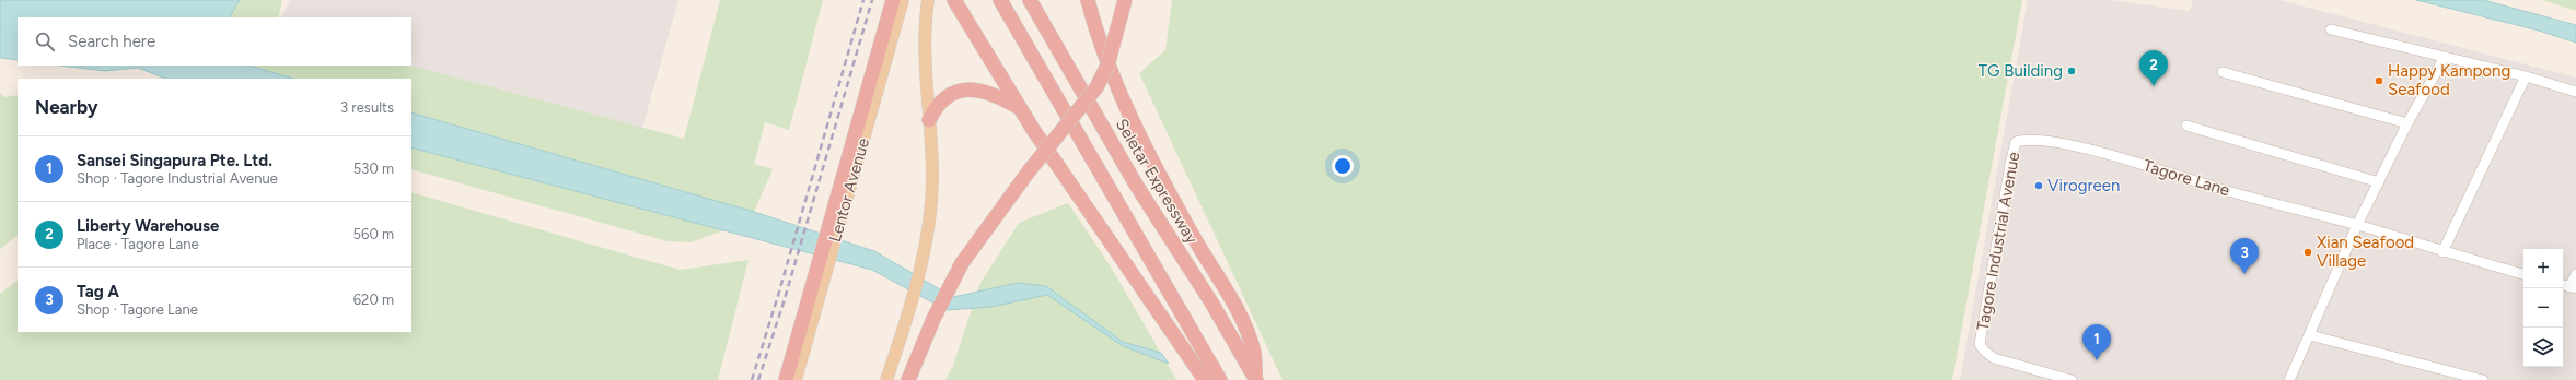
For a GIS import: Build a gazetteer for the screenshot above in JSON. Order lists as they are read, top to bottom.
{
  "streets": {
    "highway": ["Seletar Expressway"],
    "main road": ["Lentor Avenue"],
    "street": ["Tagore Lane", "Tagore Industrial Avenue"]
  },
  "crossings": [
    ["Tagore Lane", "Tagore Industrial Avenue"]
  ],
  "places": [
    "TG Building",
    "Happy Kampong Seafood",
    "Virogreen",
    "Xian Seafood Village"
  ],
  "page": {
    "search": "Search here",
    "pins": ["2", "3", "1"],
    "heading": ["Nearby", "3 results"],
    "list": [
      {
        "mark": "1",
        "name": "Sansei Singapura Pte. Ltd.",
        "note": "Shop · Tagore Industrial Avenue",
        "value": "530 m"
      },
      {
        "mark": "2",
        "name": "Liberty Warehouse",
        "note": "Place · Tagore Lane",
        "value": "560 m"
      },
      {
        "mark": "3",
        "name": "Tag A",
        "note": "Shop · Tagore Lane",
        "value": "620 m"
      }
    ],
    "map_buttons": ["+", "−"]
  }
}
